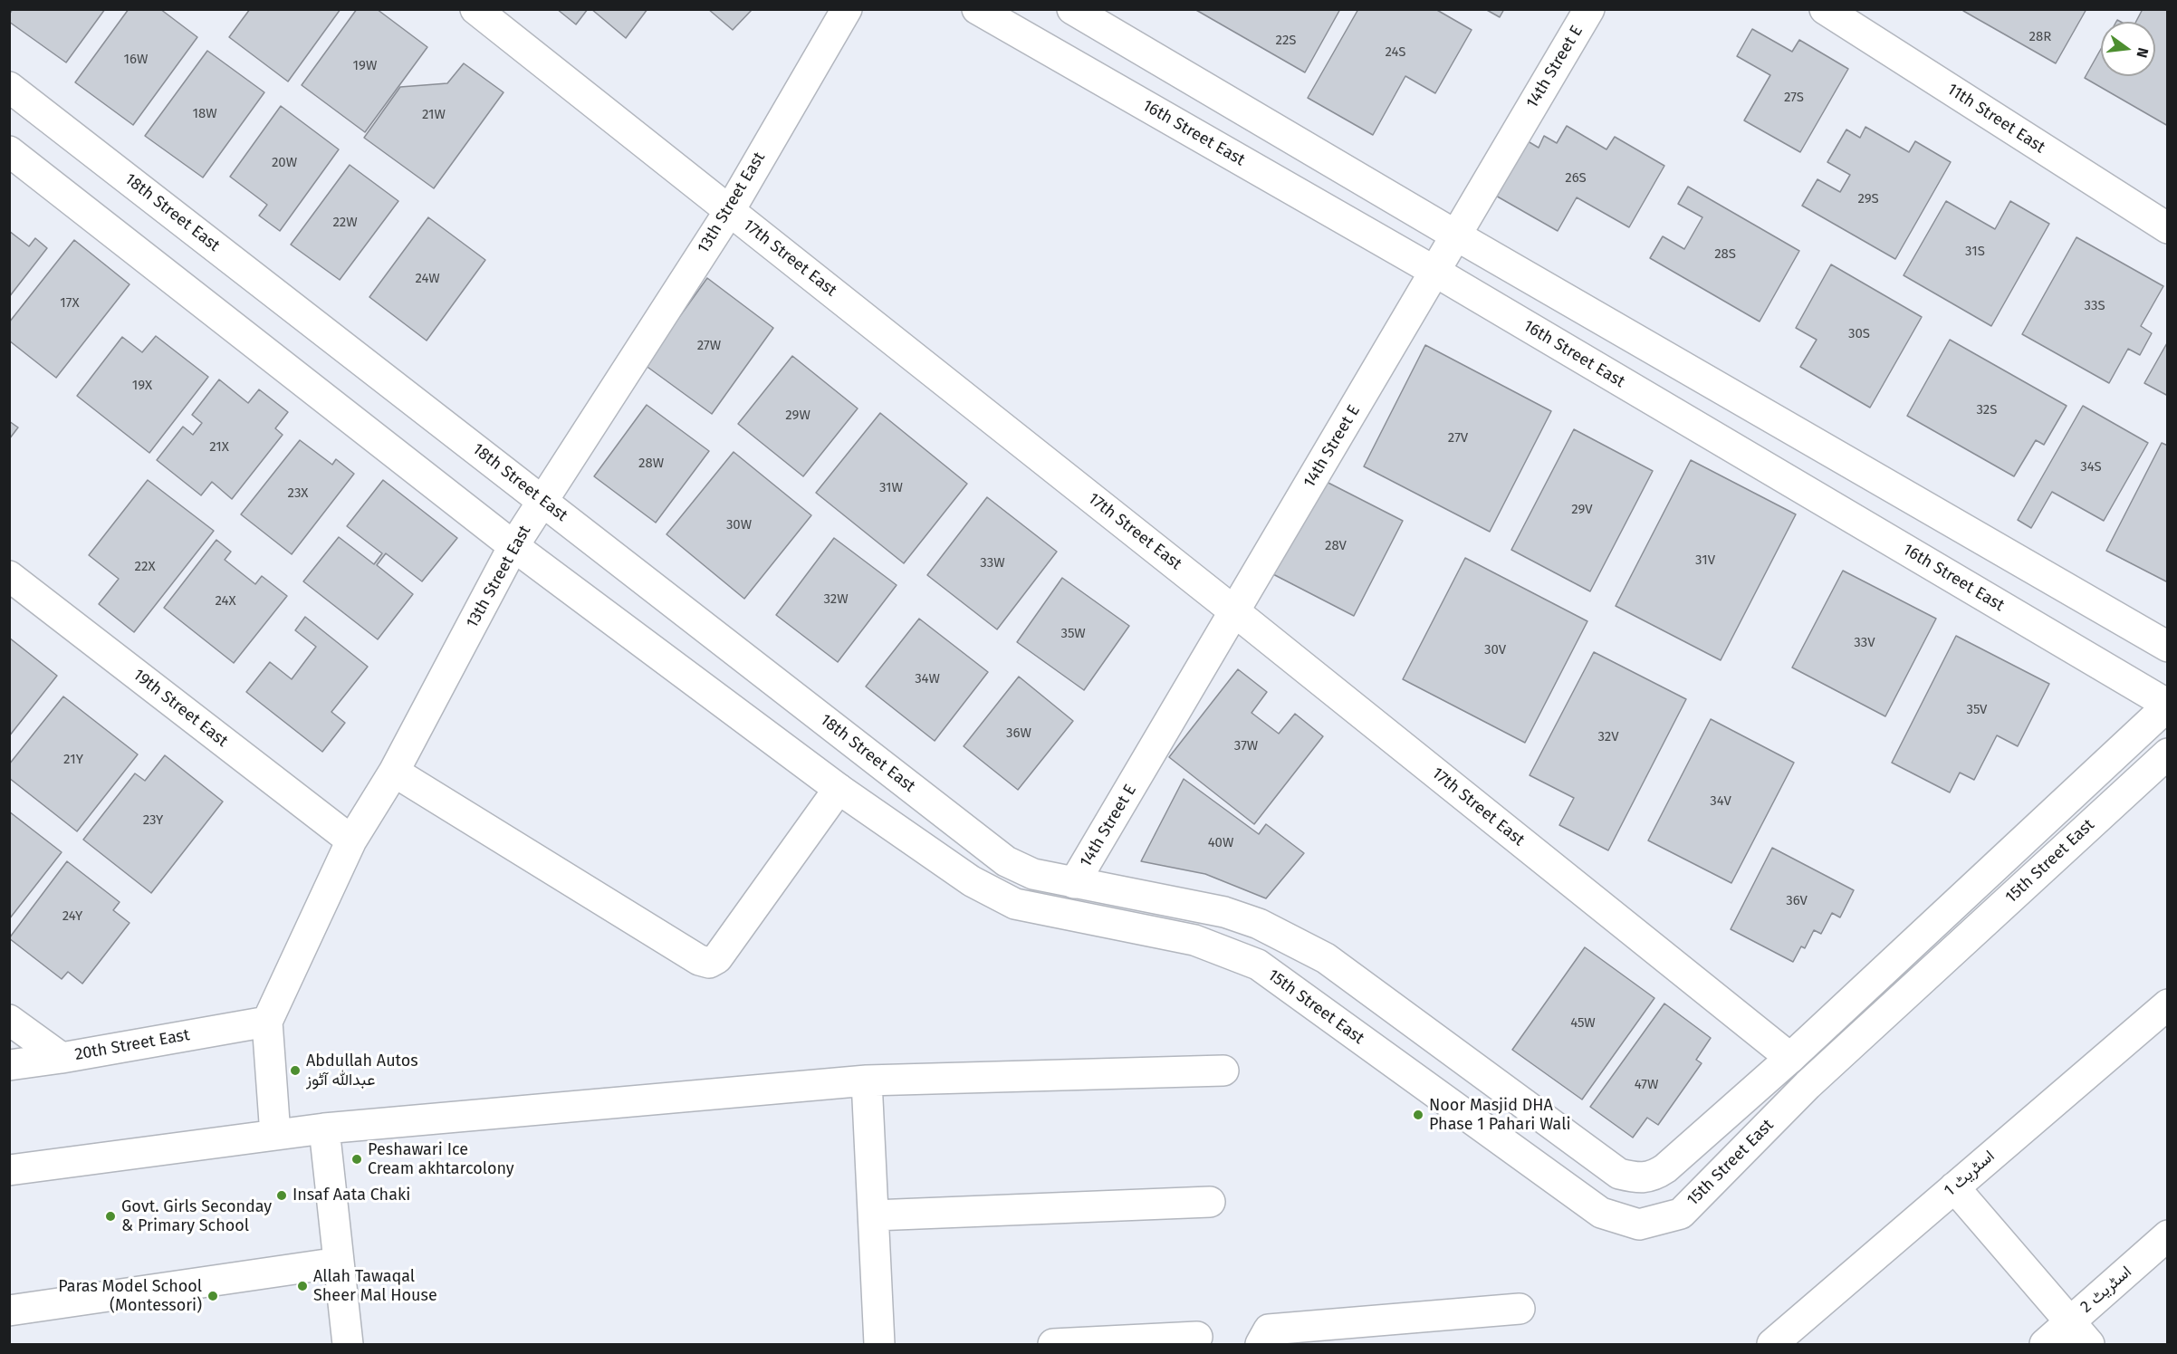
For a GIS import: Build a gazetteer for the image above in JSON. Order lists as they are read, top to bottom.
{
  "streets": {
    "street": [
      "14th Street E",
      "11th Street East",
      "16th Street East",
      "13th Street East",
      "18th Street East",
      "17th Street East",
      "19th Street East",
      "15th Street East",
      "20th Street East",
      "اسٹریٹ 1",
      "اسٹریٹ 2"
    ]
  },
  "crossings": [
    ["14th Street E", "16th Street East"],
    ["14th Street E", "17th Street East"],
    ["14th Street E", "15th Street East"],
    ["16th Street East", "15th Street East"],
    ["13th Street East", "18th Street East"],
    ["13th Street East", "17th Street East"],
    ["13th Street East", "19th Street East"],
    ["13th Street East", "20th Street East"],
    ["18th Street East", "15th Street East"],
    ["17th Street East", "15th Street East"]
  ],
  "places": [
    "Abdullah Autos عبدالله آٹوز",
    "Noor Masjid DHA Phase 1 Pahari Wali",
    "Peshawari Ice Cream akhtarcolony",
    "Insaf Aata Chaki",
    "Govt. Girls Seconday & Primary School",
    "Allah Tawaqal Sheer Mal House",
    "Paras Model School (Montessori)"
  ],
  "house_numbers": [
    "28R",
    "22S",
    "24S",
    "16W",
    "19W",
    "27S",
    "18W",
    "21W",
    "20W",
    "26S",
    "29S",
    "22W",
    "31S",
    "28S",
    "24W",
    "17X",
    "33S",
    "30S",
    "27W",
    "19X",
    "32S",
    "29W",
    "27V",
    "21X",
    "28W",
    "34S",
    "31W",
    "23X",
    "29V",
    "30W",
    "28V",
    "31V",
    "33W",
    "22X",
    "32W",
    "24X",
    "35W",
    "33V",
    "30V",
    "34W",
    "35V",
    "36W",
    "32V",
    "37W",
    "21Y",
    "34V",
    "23Y",
    "40W",
    "36V",
    "24Y",
    "45W",
    "47W"
  ],
  "north": "right"
}
